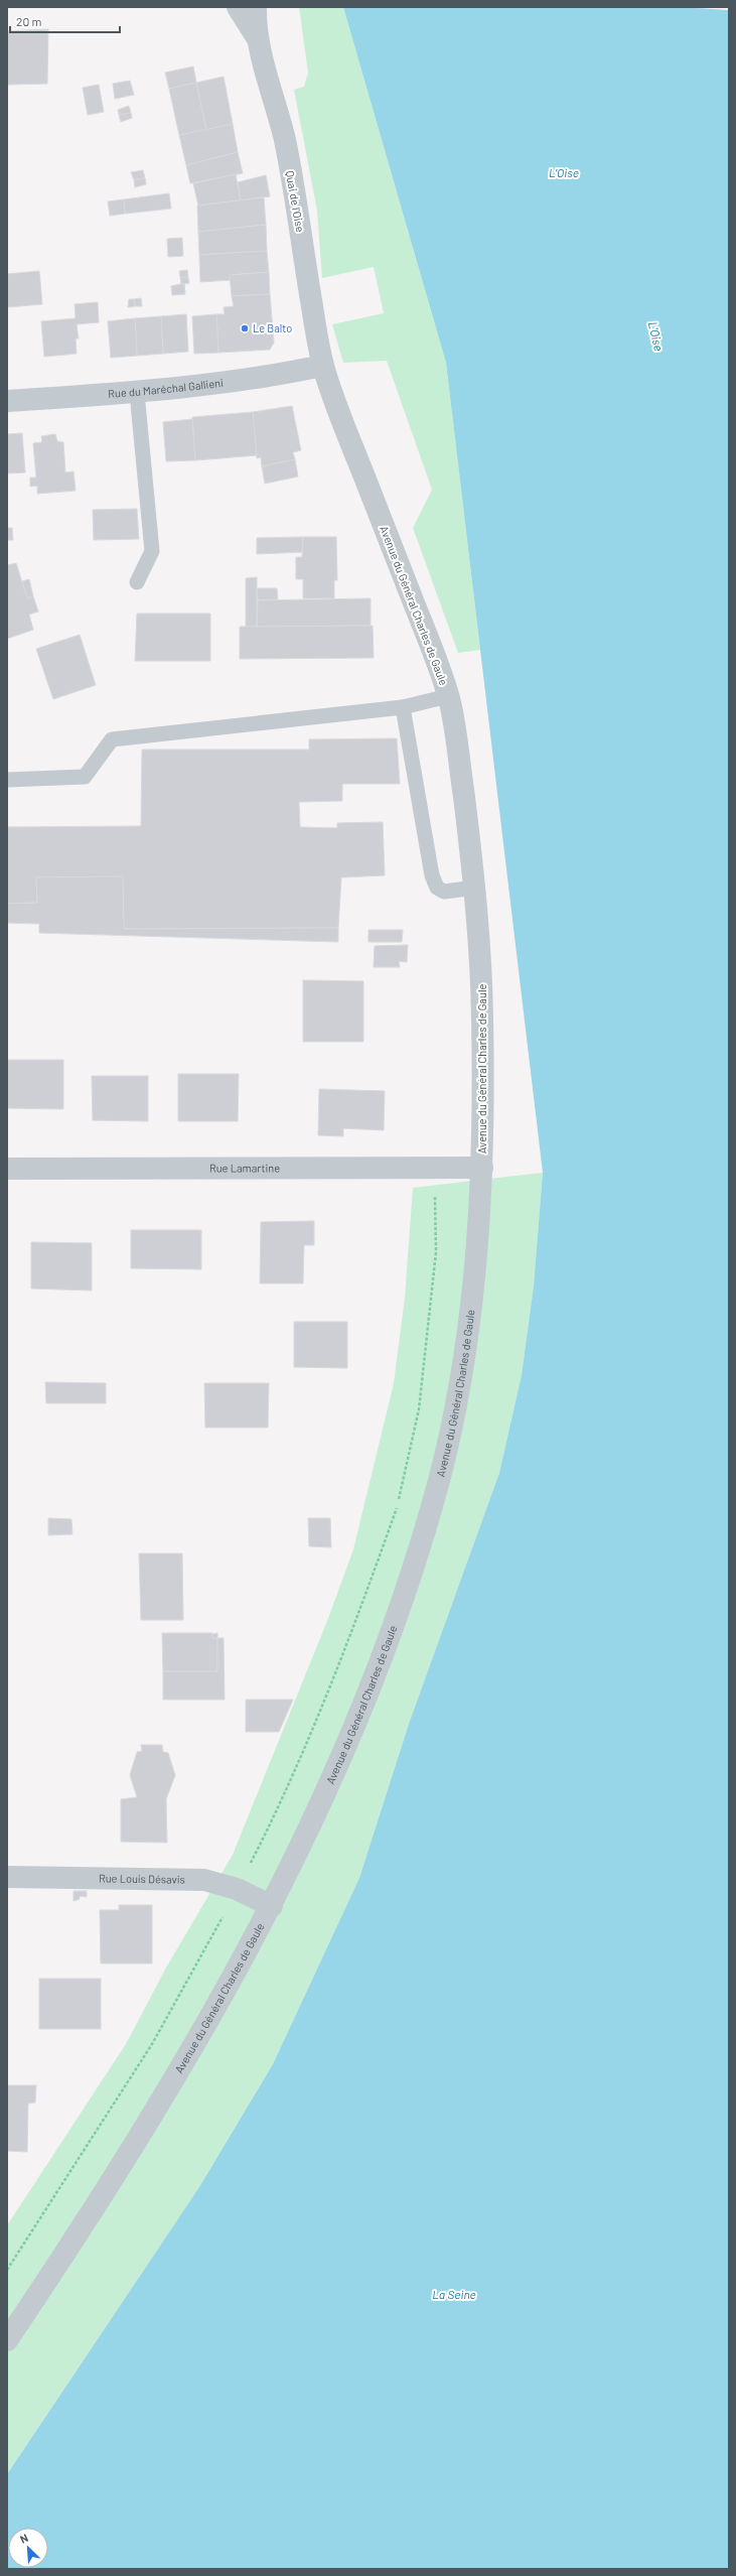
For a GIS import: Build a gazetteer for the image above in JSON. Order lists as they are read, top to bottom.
{
  "streets": {
    "street": [
      "Quai de l'Oise",
      "Rue du Maréchal Gallieni",
      "Avenue du Général Charles de Gaule",
      "Rue Lamartine",
      "Rue Louis Désavis"
    ]
  },
  "crossings": [
    ["Quai de l'Oise", "Rue du Maréchal Gallieni"],
    ["Quai de l'Oise", "Avenue du Général Charles de Gaule"],
    ["Rue du Maréchal Gallieni", "Avenue du Général Charles de Gaule"],
    ["Avenue du Général Charles de Gaule", "Rue Lamartine"],
    ["Avenue du Général Charles de Gaule", "Rue Louis Désavis"]
  ],
  "water": ["L’Oise", "L'Oise", "La Seine"],
  "places": ["Le Balto"],
  "scale_bar": "20 m",
  "north": "top left"
}
